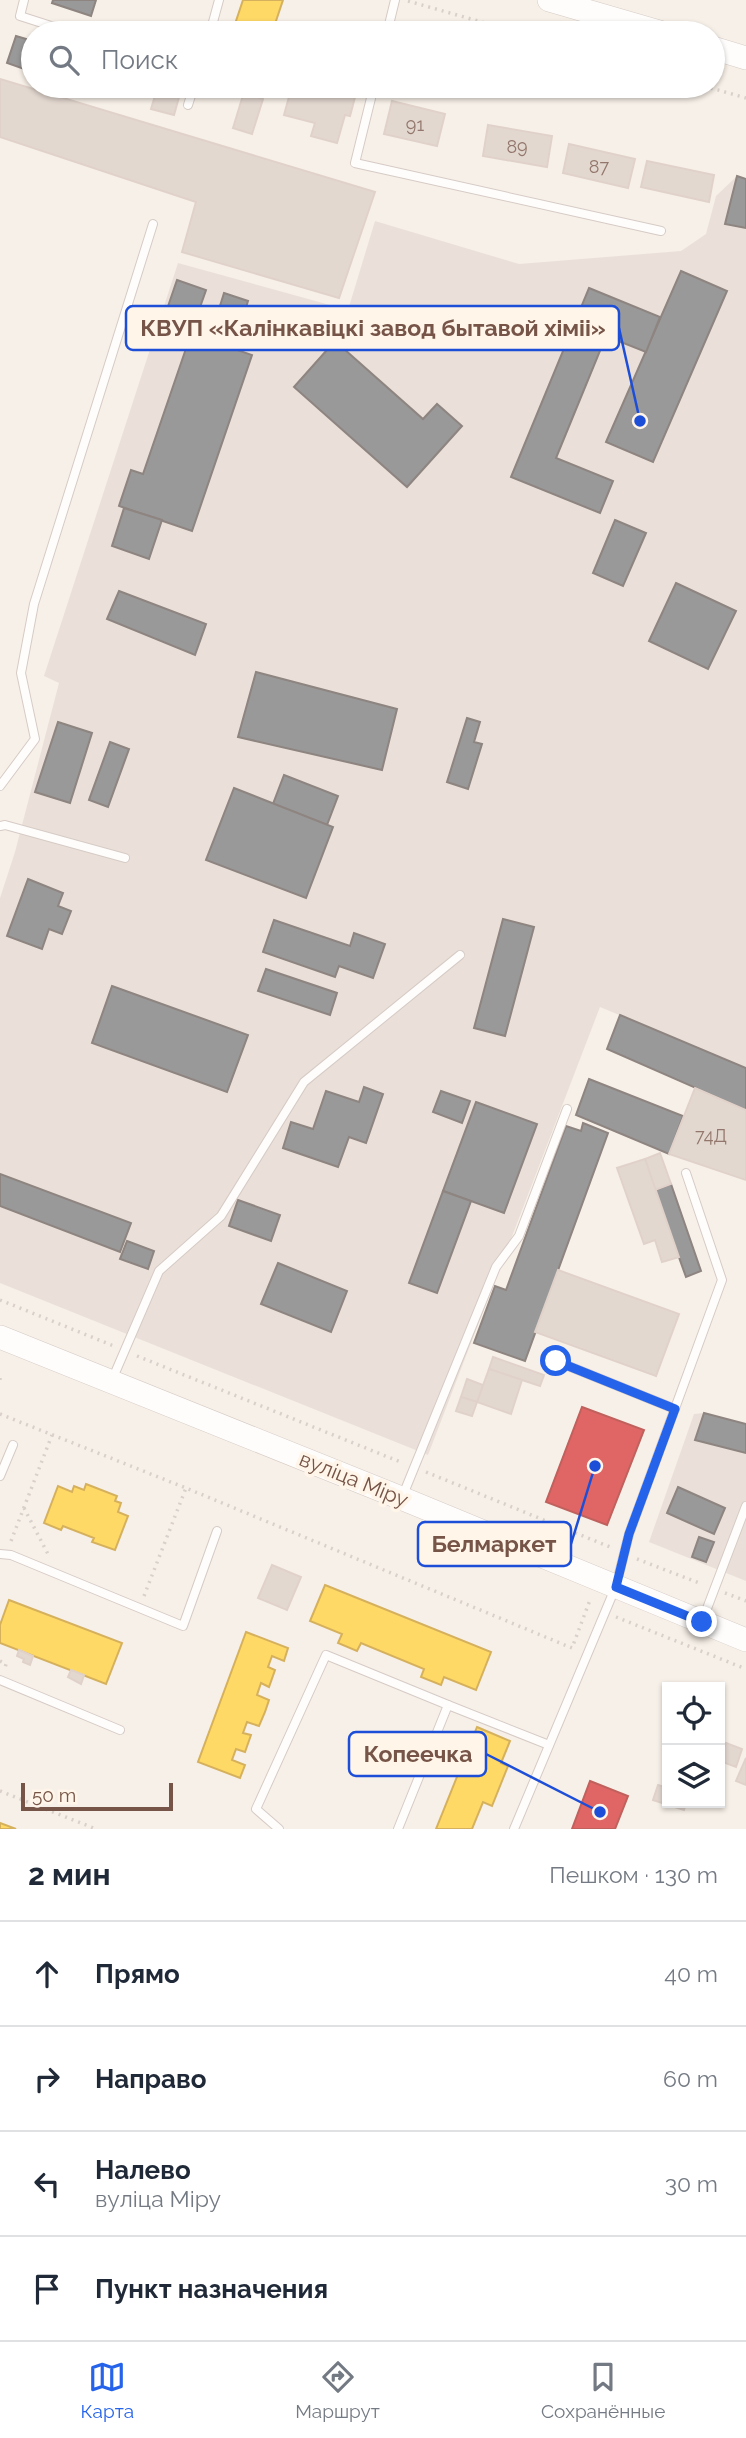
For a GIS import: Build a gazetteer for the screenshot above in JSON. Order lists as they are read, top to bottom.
{
  "streets": {
    "main road": ["вуліца Міру"]
  },
  "places": ["КВУП «Калінкавіцкі завод бытавой хіміі»", "Белмаркет", "Копеечка"],
  "house_numbers": [
    "91",
    "89",
    "87",
    "74Д"
  ],
  "scale_bar": "50 m",
  "page": {
    "search": "Поиск",
    "scale": "50 m",
    "heading": ["2 мин", "Пешком · 130 m"],
    "list": [
      ["Прямо", "40 m"],
      ["Направо", "60 m"],
      ["Налево", "вуліца Міру", "30 m"],
      "Пункт назначения"
    ],
    "nav": ["Карта", "Маршрут", "Сохранённые"]
  }
}
